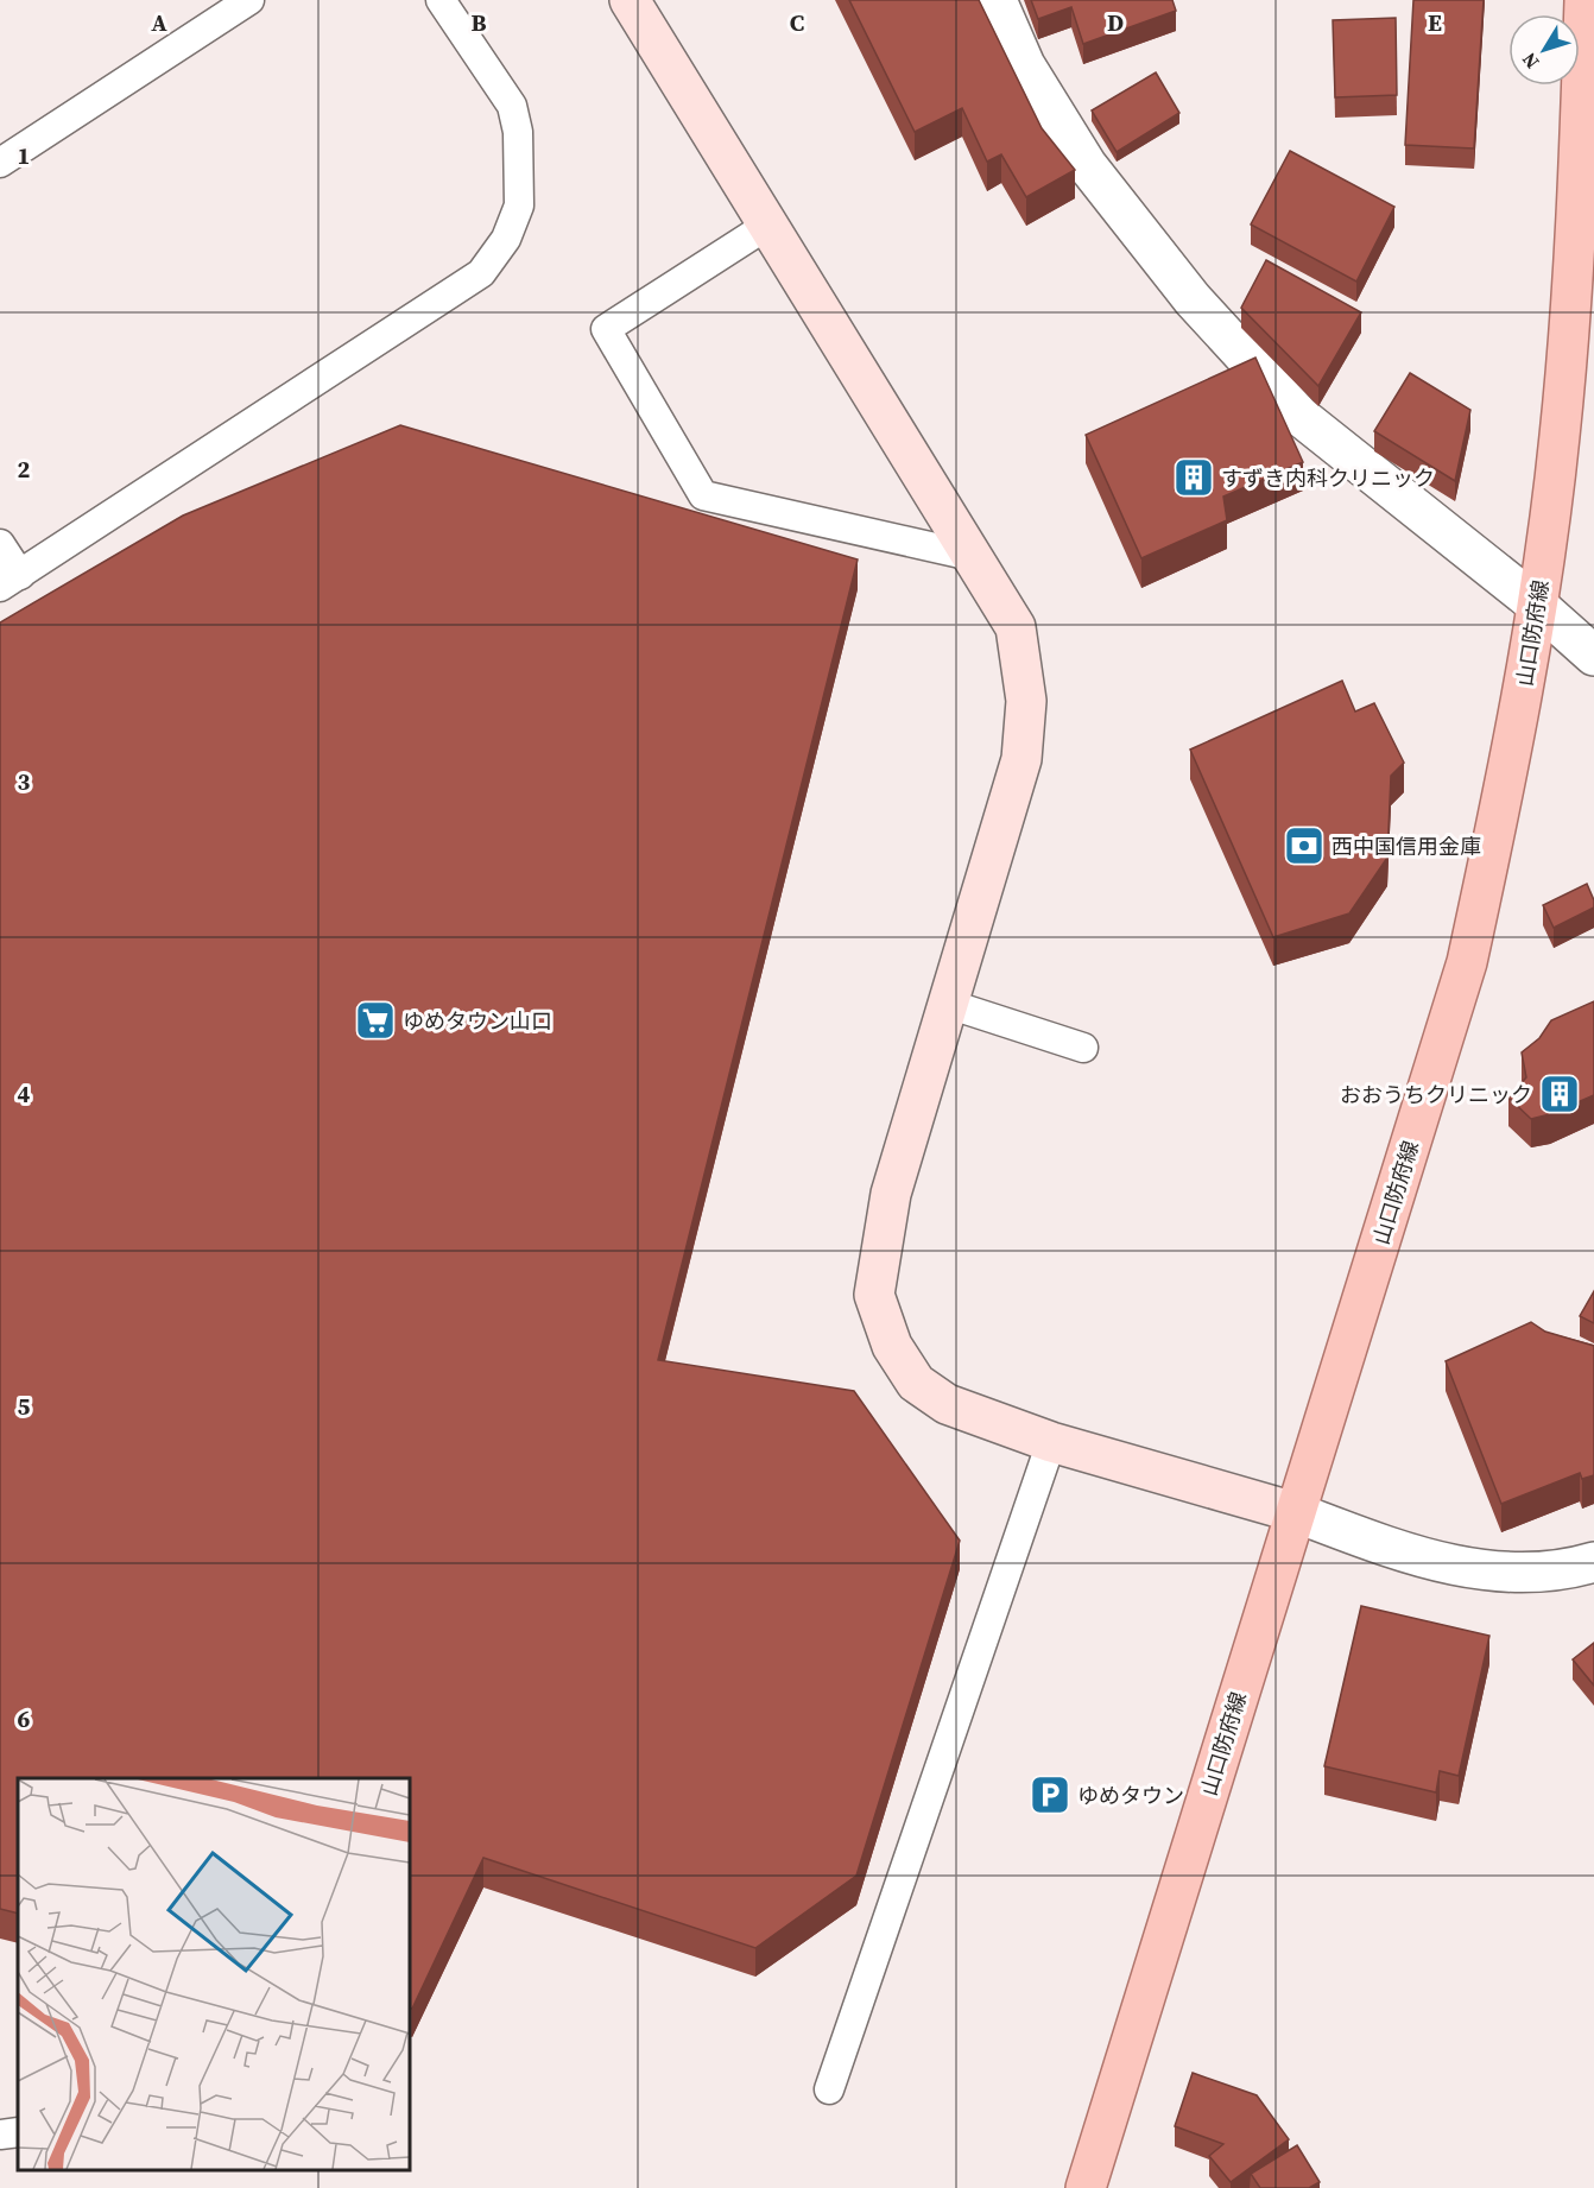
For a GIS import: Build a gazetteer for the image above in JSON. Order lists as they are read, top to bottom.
{
  "streets": {
    "main road": ["山口防府線"]
  },
  "places": {
    "building": ["すずき内科クリニック", "おおうちクリニック"],
    "bank": ["西中国信用金庫"],
    "supermarket": ["ゆめタウン山口"],
    "parking": ["ゆめタウン"]
  },
  "north": "bottom left",
  "grid": {
    "columns": [
      "A",
      "B",
      "C",
      "D",
      "E"
    ],
    "rows": [
      "1",
      "2",
      "3",
      "4",
      "5",
      "6"
    ]
  }
}
